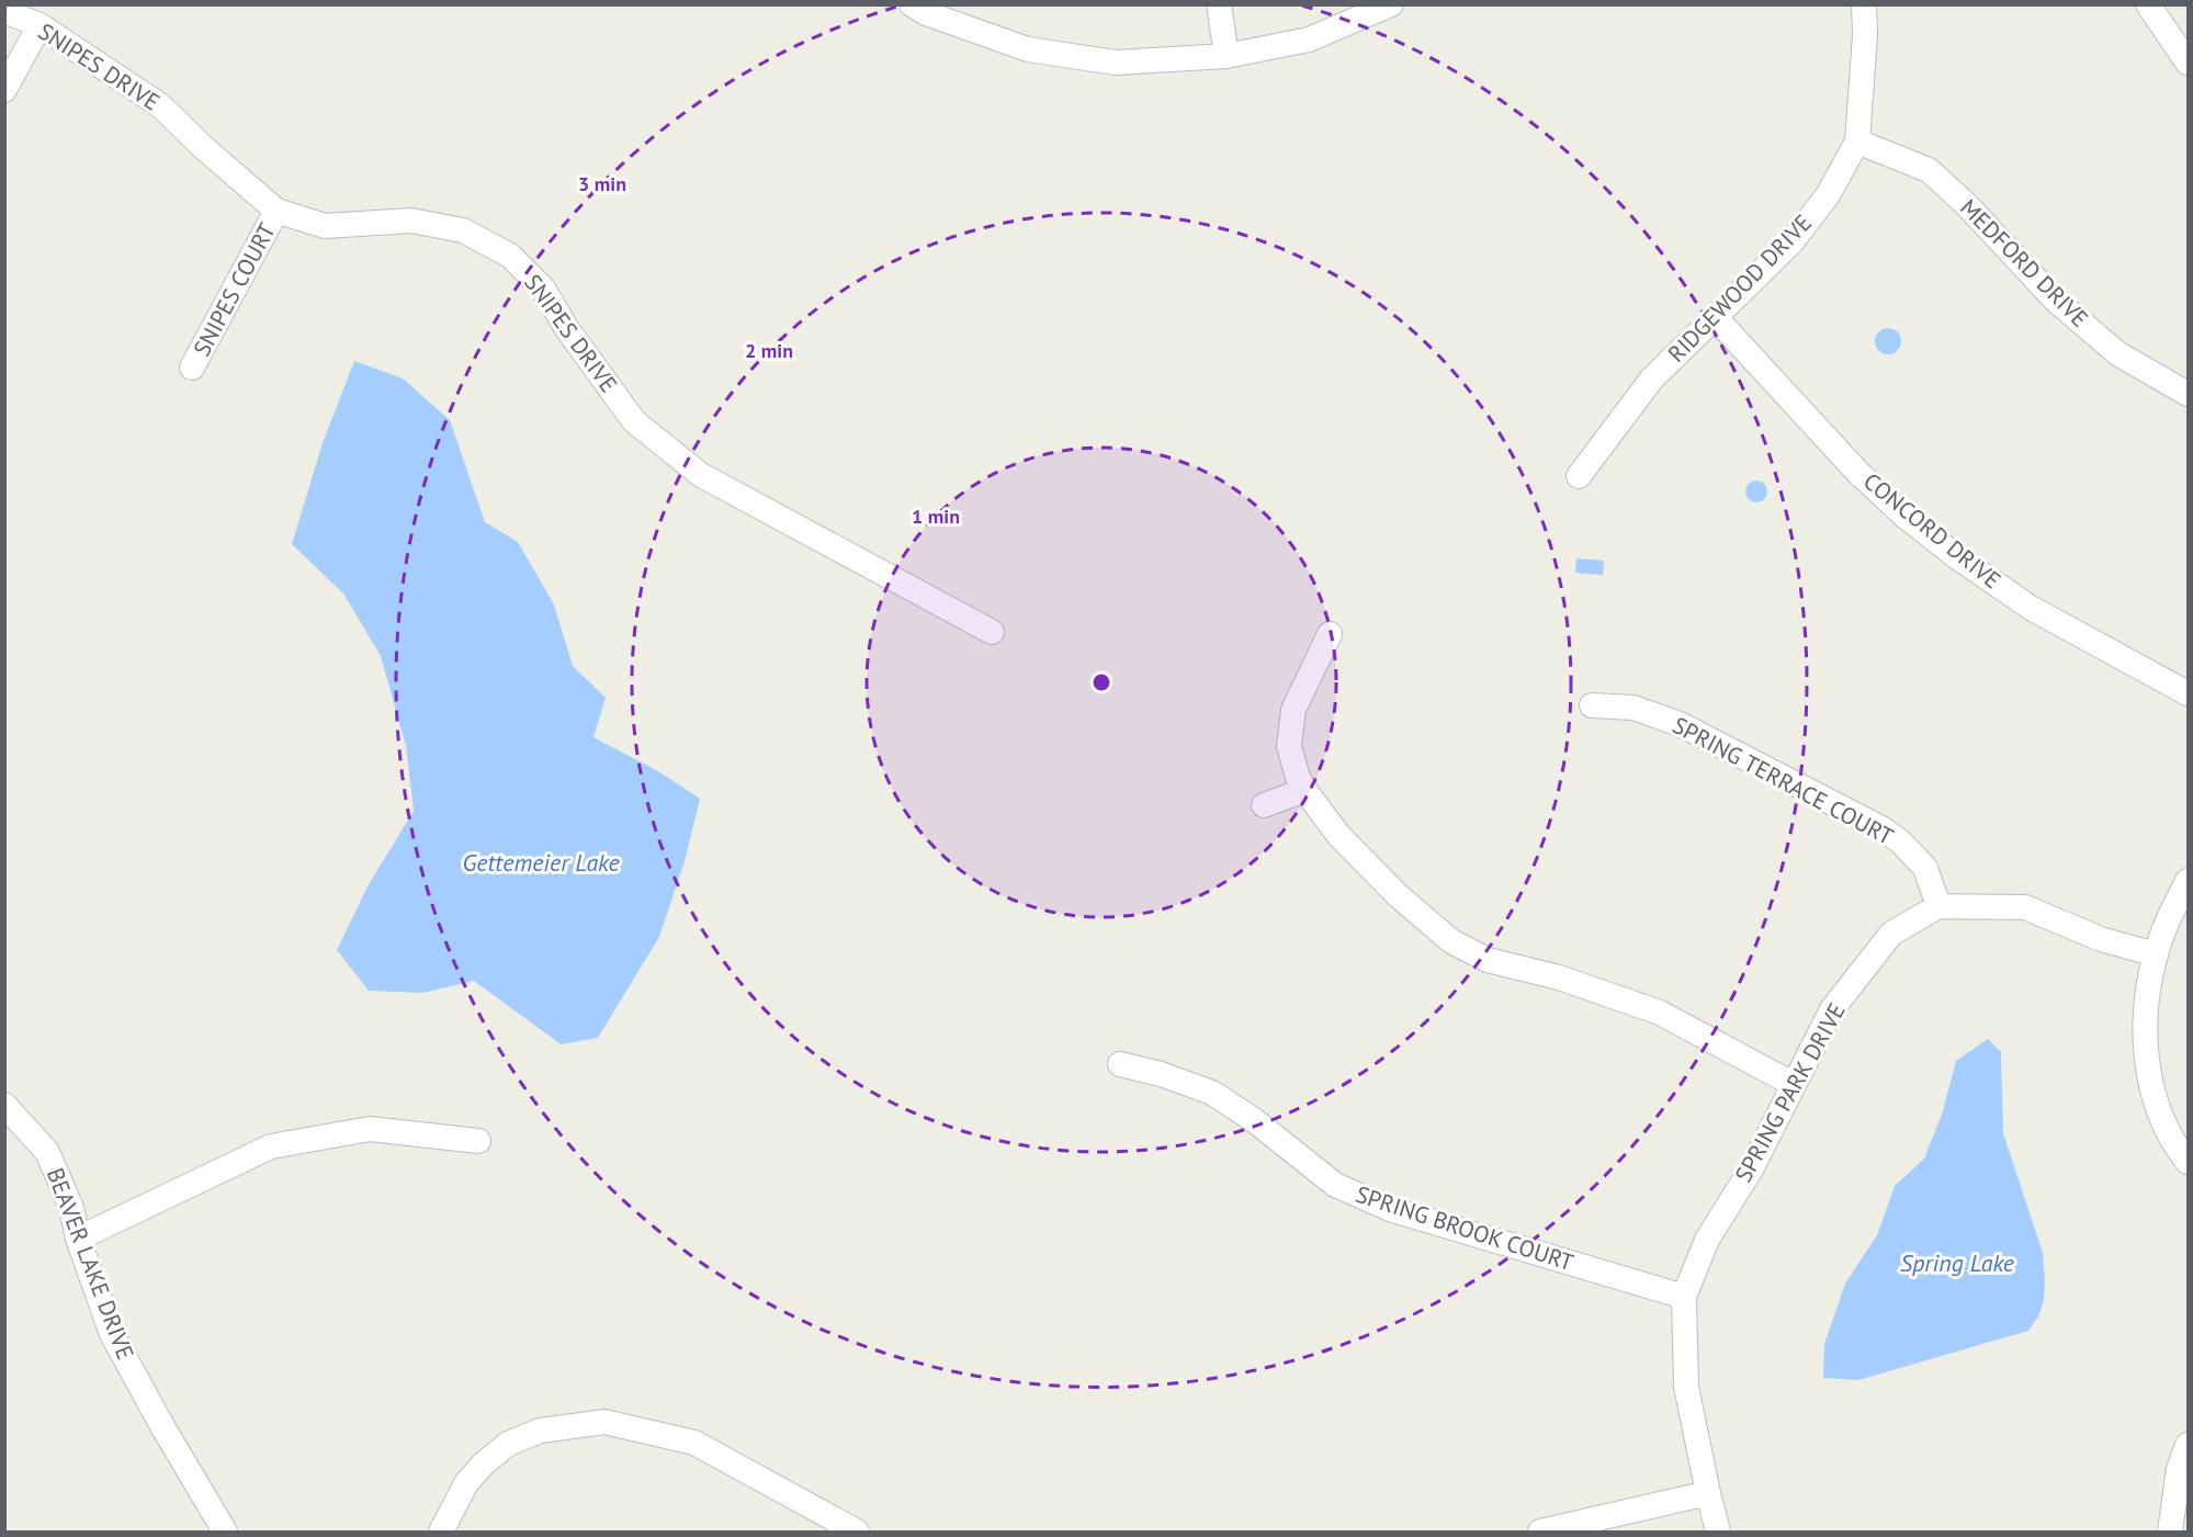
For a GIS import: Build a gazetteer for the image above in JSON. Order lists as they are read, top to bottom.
{
  "streets": {
    "street": [
      "SNIPES DRIVE",
      "MEDFORD DRIVE",
      "RIDGEWOOD DRIVE",
      "SNIPES COURT",
      "CONCORD DRIVE",
      "SPRING TERRACE COURT",
      "SPRING PARK DRIVE",
      "SPRING BROOK COURT",
      "BEAVER LAKE DRIVE"
    ]
  },
  "crossings": [
    ["SNIPES DRIVE", "SNIPES COURT"],
    ["MEDFORD DRIVE", "RIDGEWOOD DRIVE"],
    ["RIDGEWOOD DRIVE", "CONCORD DRIVE"],
    ["SPRING TERRACE COURT", "SPRING PARK DRIVE"],
    ["SPRING PARK DRIVE", "SPRING BROOK COURT"]
  ],
  "water": ["Gettemeier Lake", "Spring Lake"],
  "rings": ["3 min", "2 min", "1 min"]
}
